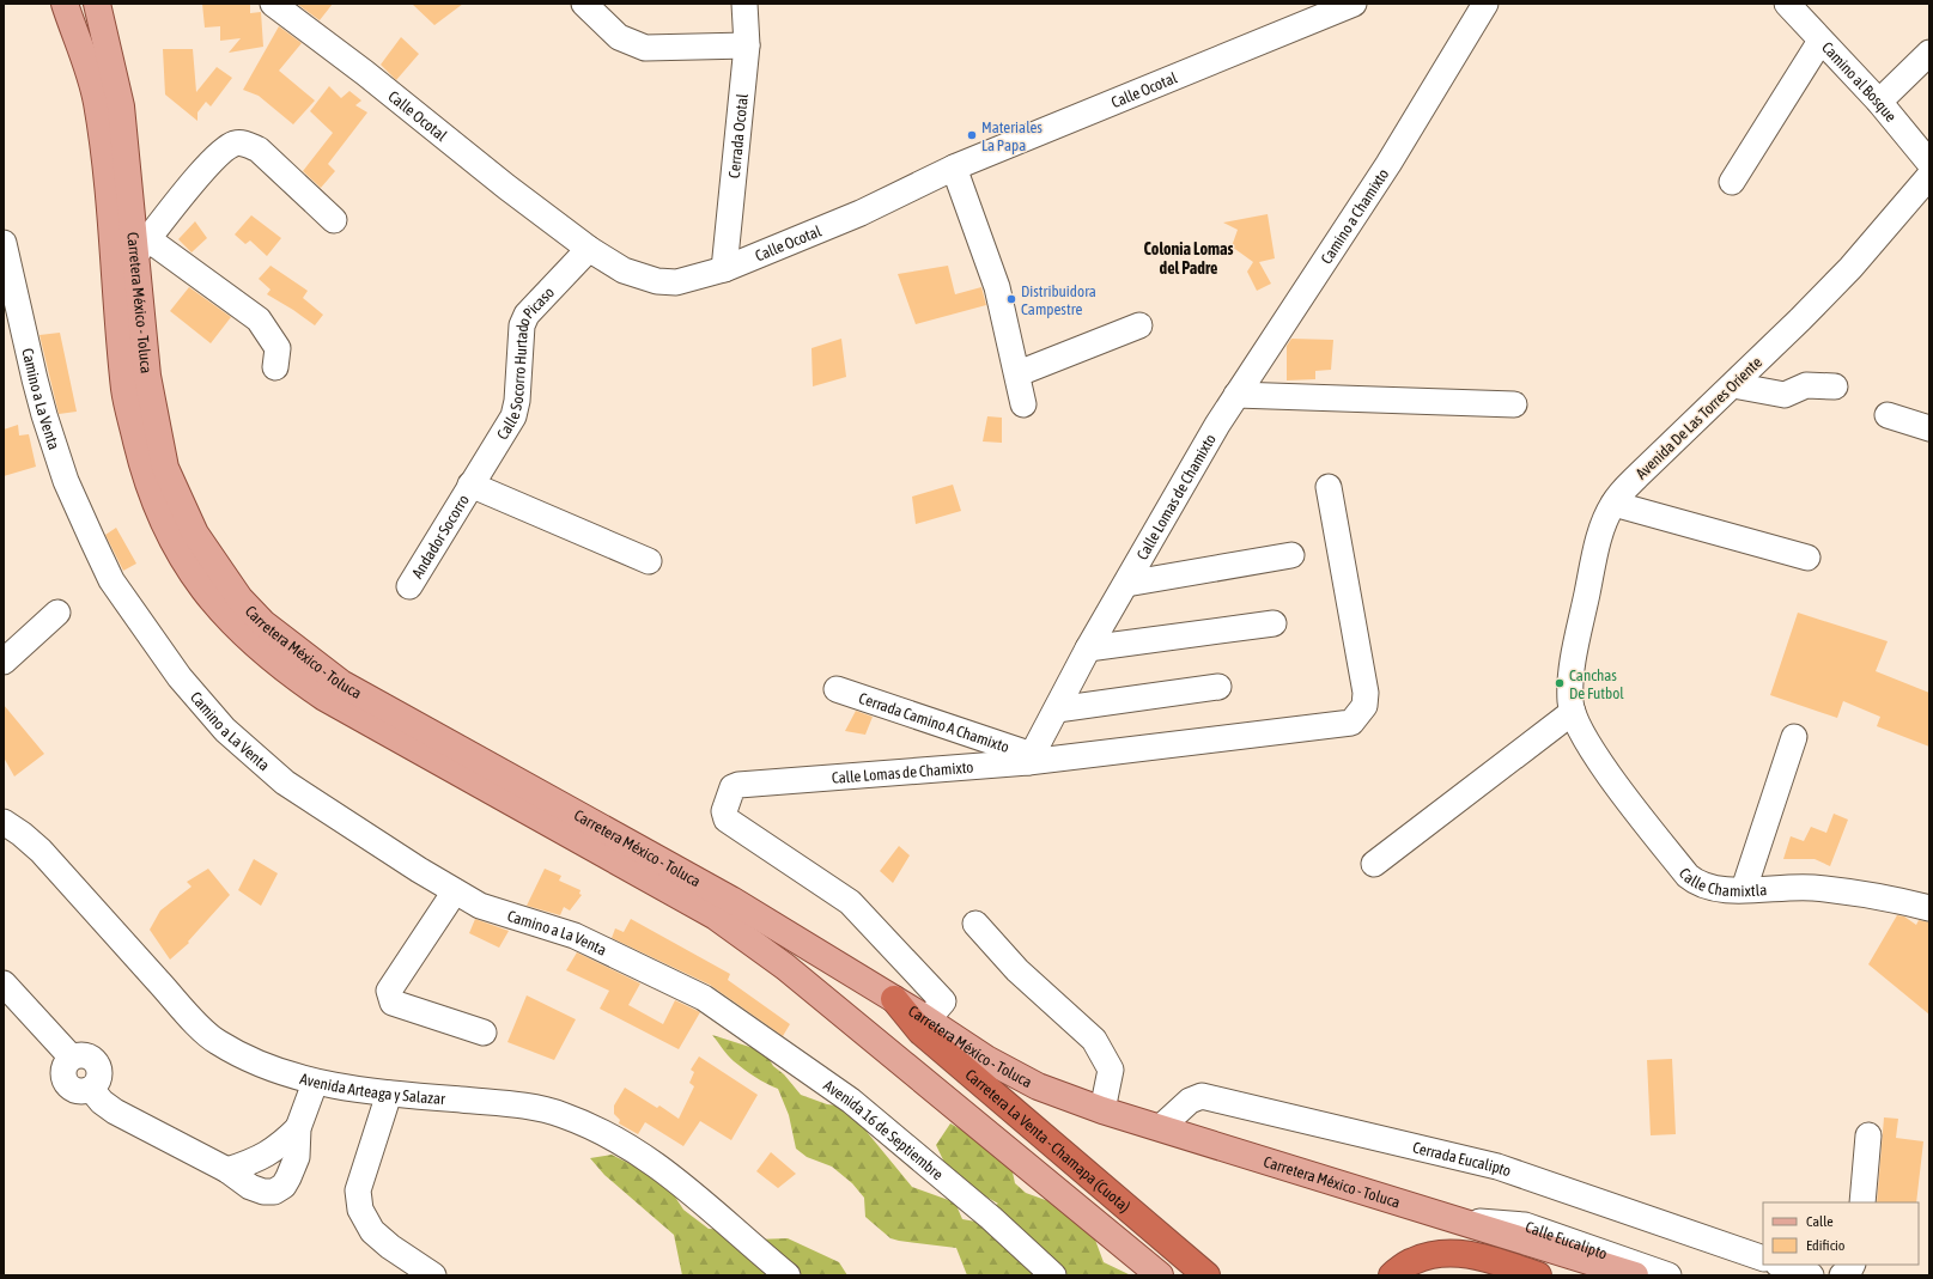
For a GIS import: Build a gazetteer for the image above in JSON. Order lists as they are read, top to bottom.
{
  "streets": {
    "highway": ["Carretera La Venta - Chamapa (Cuota)"],
    "main road": ["Carretera México - Toluca"],
    "street": [
      "Camino al Bosque",
      "Calle Ocotal",
      "Cerrada Ocotal",
      "Camino a Chamixto",
      "Calle Socorro Hurtado Picaso",
      "Camino a La Venta",
      "Avenida De Las Torres Oriente",
      "Calle Lomas de Chamixto",
      "Andador Socorro",
      "Cerrada Camino A Chamixto",
      "Calle Chamixtla",
      "Avenida Arteaga y Salazar",
      "Avenida 16 de Septiembre",
      "Cerrada Eucalipto",
      "Calle Eucalipto"
    ]
  },
  "crossings": [
    ["Calle Ocotal", "Cerrada Ocotal"],
    ["Calle Ocotal", "Calle Socorro Hurtado Picaso"],
    ["Camino a Chamixto", "Calle Lomas de Chamixto"],
    ["Carretera México - Toluca", "Calle Lomas de Chamixto"],
    ["Carretera México - Toluca", "Carretera La Venta - Chamapa (Cuota)"],
    ["Carretera México - Toluca", "Cerrada Eucalipto"],
    ["Carretera México - Toluca", "Calle Eucalipto"],
    ["Calle Socorro Hurtado Picaso", "Andador Socorro"],
    ["Camino a La Venta", "Avenida 16 de Septiembre"],
    ["Avenida De Las Torres Oriente", "Calle Chamixtla"],
    ["Calle Lomas de Chamixto", "Cerrada Camino A Chamixto"]
  ],
  "districts": ["Colonia Lomas del Padre"],
  "places": ["Materiales La Papa", "Distribuidora Campestre", "Canchas De Futbol"],
  "legend": ["Calle", "Edificio"]
}
